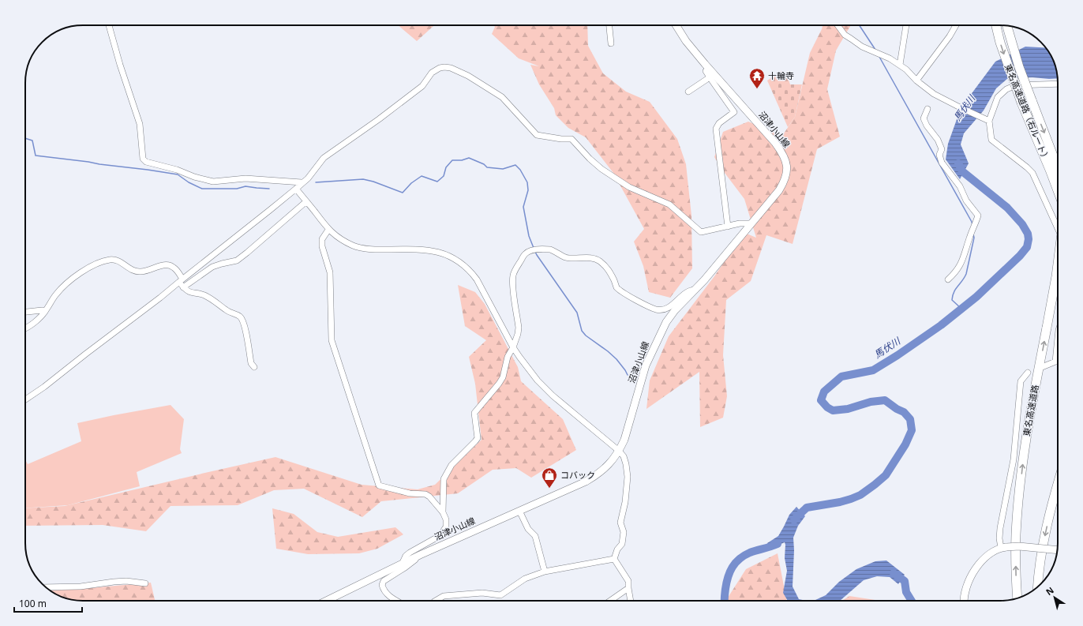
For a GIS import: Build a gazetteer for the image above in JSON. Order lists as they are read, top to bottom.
{
  "streets": {
    "highway": ["東名高速道路（右ルート）", "東名高速道路"],
    "main road": ["沼津小山線"]
  },
  "water": ["馬伏川"],
  "places": {
    "temple": ["十輪寺"],
    "shop": ["コバック"]
  },
  "scale_bar": "100 m",
  "north": "top left"
}
